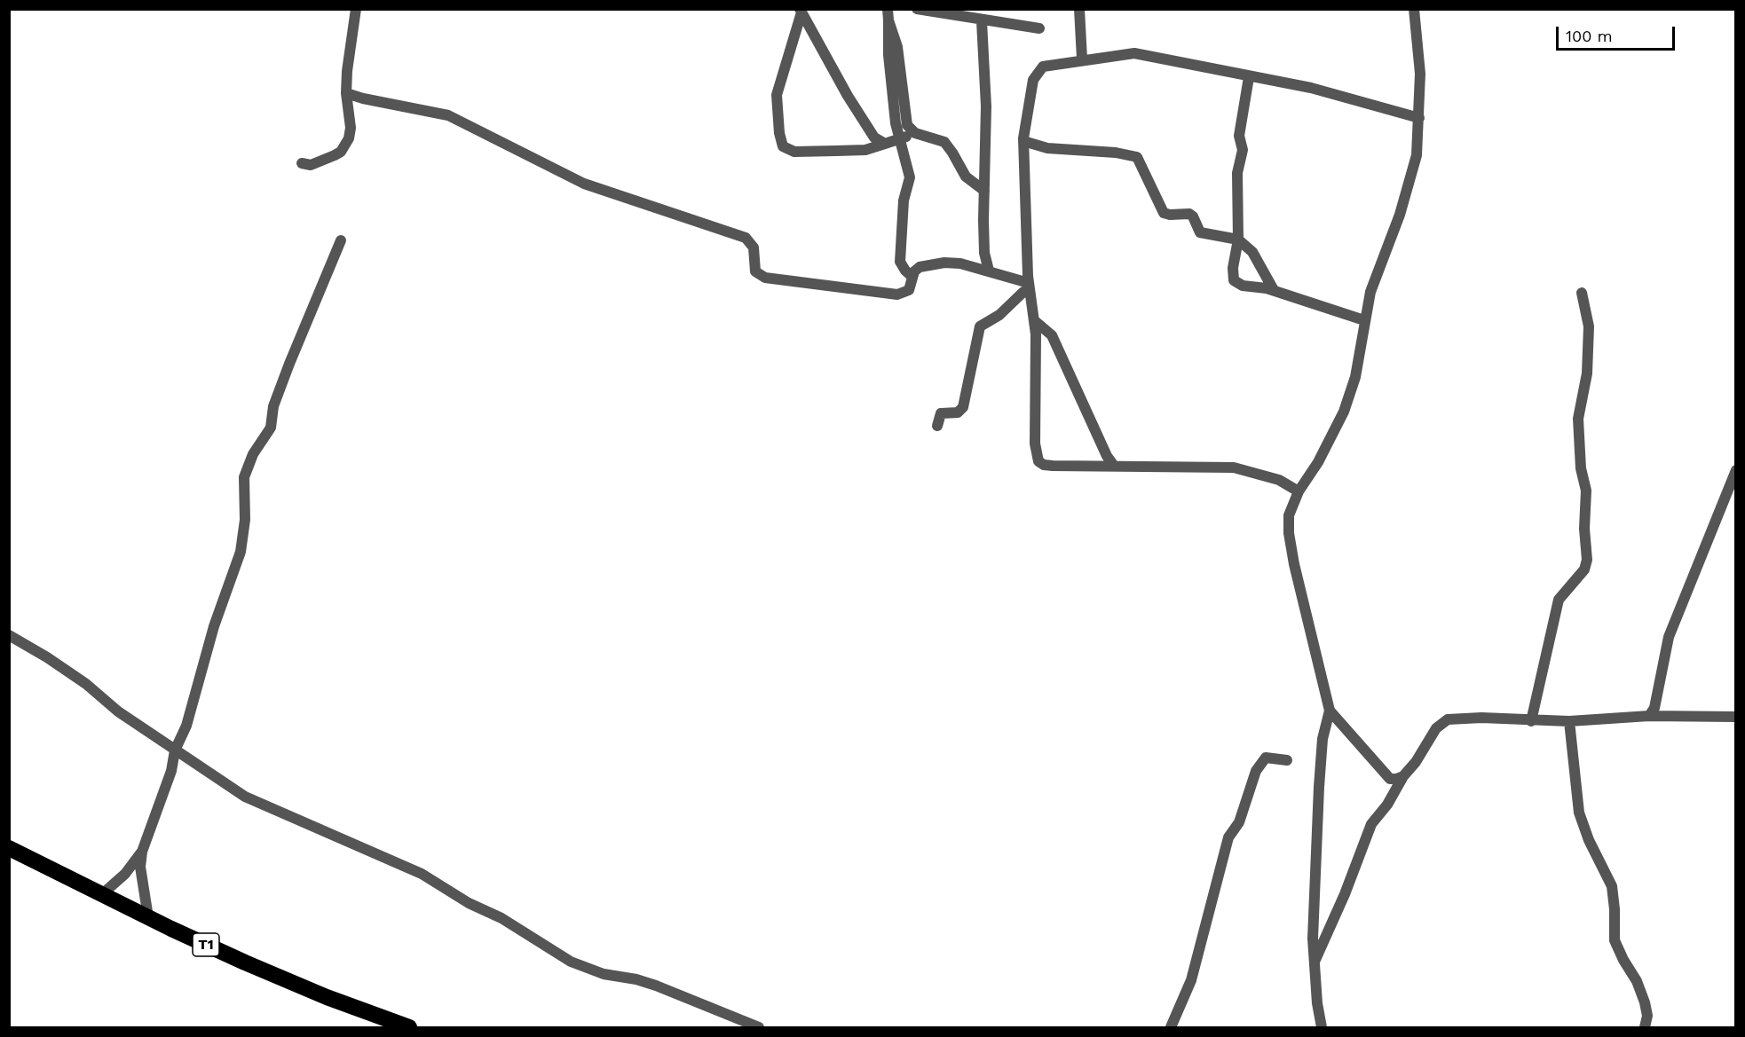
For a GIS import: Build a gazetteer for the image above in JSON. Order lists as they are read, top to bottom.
{
  "streets": {
    "highway": ["T1"]
  },
  "scale_bar": "100 m"
}
